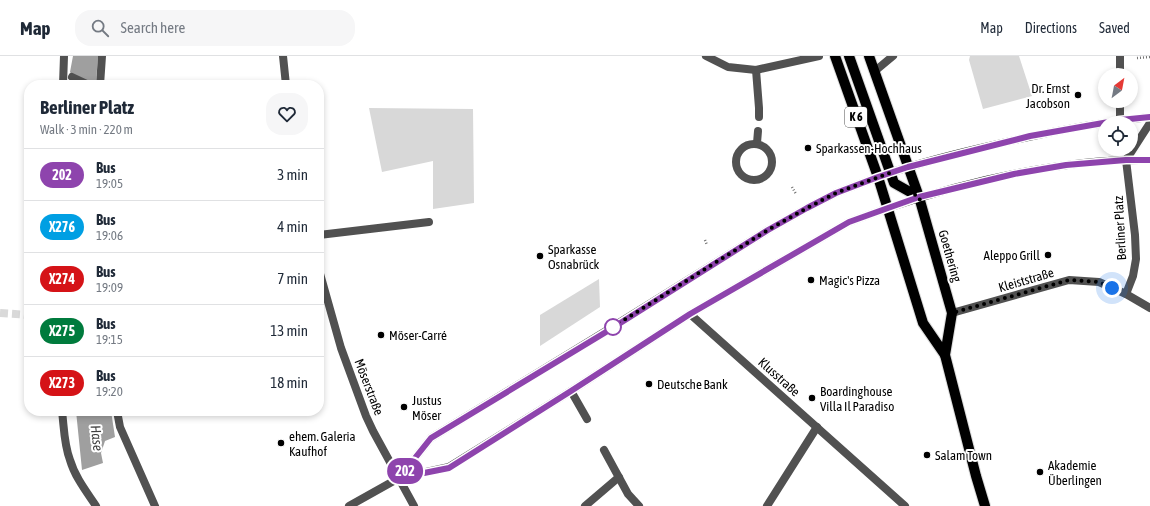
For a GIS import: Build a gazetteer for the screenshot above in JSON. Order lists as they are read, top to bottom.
{
  "streets": {
    "main road": ["K 6", "Goethering"],
    "street": [
      "Berliner Platz",
      "Kleiststraße",
      "Klusstraße",
      "Möserstraße"
    ]
  },
  "crossings": [
    ["K 6", "Goethering"],
    ["Berliner Platz", "Kleiststraße"],
    ["Goethering", "Kleiststraße"]
  ],
  "water": ["Hase"],
  "places": [
    "Dr. Ernst Jacobson",
    "Sparkassen-Hochhaus",
    "Aleppo Grill",
    "Sparkasse Osnabrück",
    "Magic's Pizza",
    "Möser-Carré",
    "Deutsche Bank",
    "Boardinghouse Villa Il Paradiso",
    "Justus Möser",
    "ehem. Galeria Kaufhof",
    "Salam Town",
    "Akademie Überlingen"
  ],
  "lines": ["bus line 202"],
  "north": "top right",
  "page": {
    "header": "Map",
    "search": "Search here",
    "nav": ["Map", "Directions", "Saved"],
    "on_map": "202",
    "heading": ["Berliner Platz", "Walk · 3 min · 220 m"],
    "list": [
      {
        "mark": "202",
        "name": "Bus",
        "note": "19:05",
        "value": "3 min"
      },
      {
        "mark": "X276",
        "name": "Bus",
        "note": "19:06",
        "value": "4 min"
      },
      {
        "mark": "X274",
        "name": "Bus",
        "note": "19:09",
        "value": "7 min"
      },
      {
        "mark": "X275",
        "name": "Bus",
        "note": "19:15",
        "value": "13 min"
      },
      {
        "mark": "X273",
        "name": "Bus",
        "note": "19:20",
        "value": "18 min"
      }
    ]
  }
}
